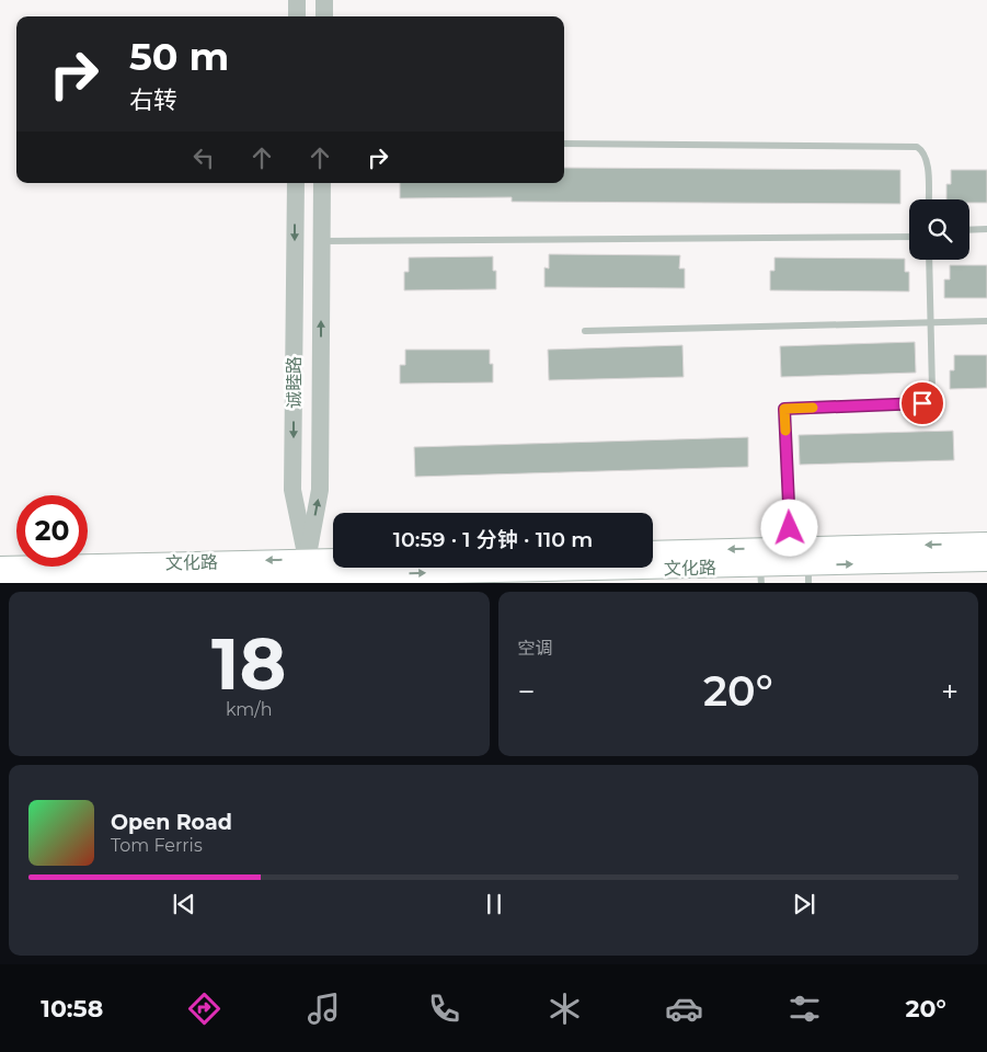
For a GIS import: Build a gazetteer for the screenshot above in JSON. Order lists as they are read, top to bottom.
{
  "streets": {
    "main road": ["文化路"],
    "street": ["诚睦路"]
  },
  "crossings": [
    ["诚睦路", "文化路"]
  ],
  "page": {
    "turn": ["50 m", "右转"],
    "limit": "20",
    "trip": "10:59 · 1 分钟 · 110 m",
    "tile": [
      ["18", "km/h"],
      "空调"
    ],
    "heat": ["−", "20°", "+"],
    "song": ["Open Road", "Tom Ferris"],
    "tabs": ["10:58", "20°"]
  }
}
